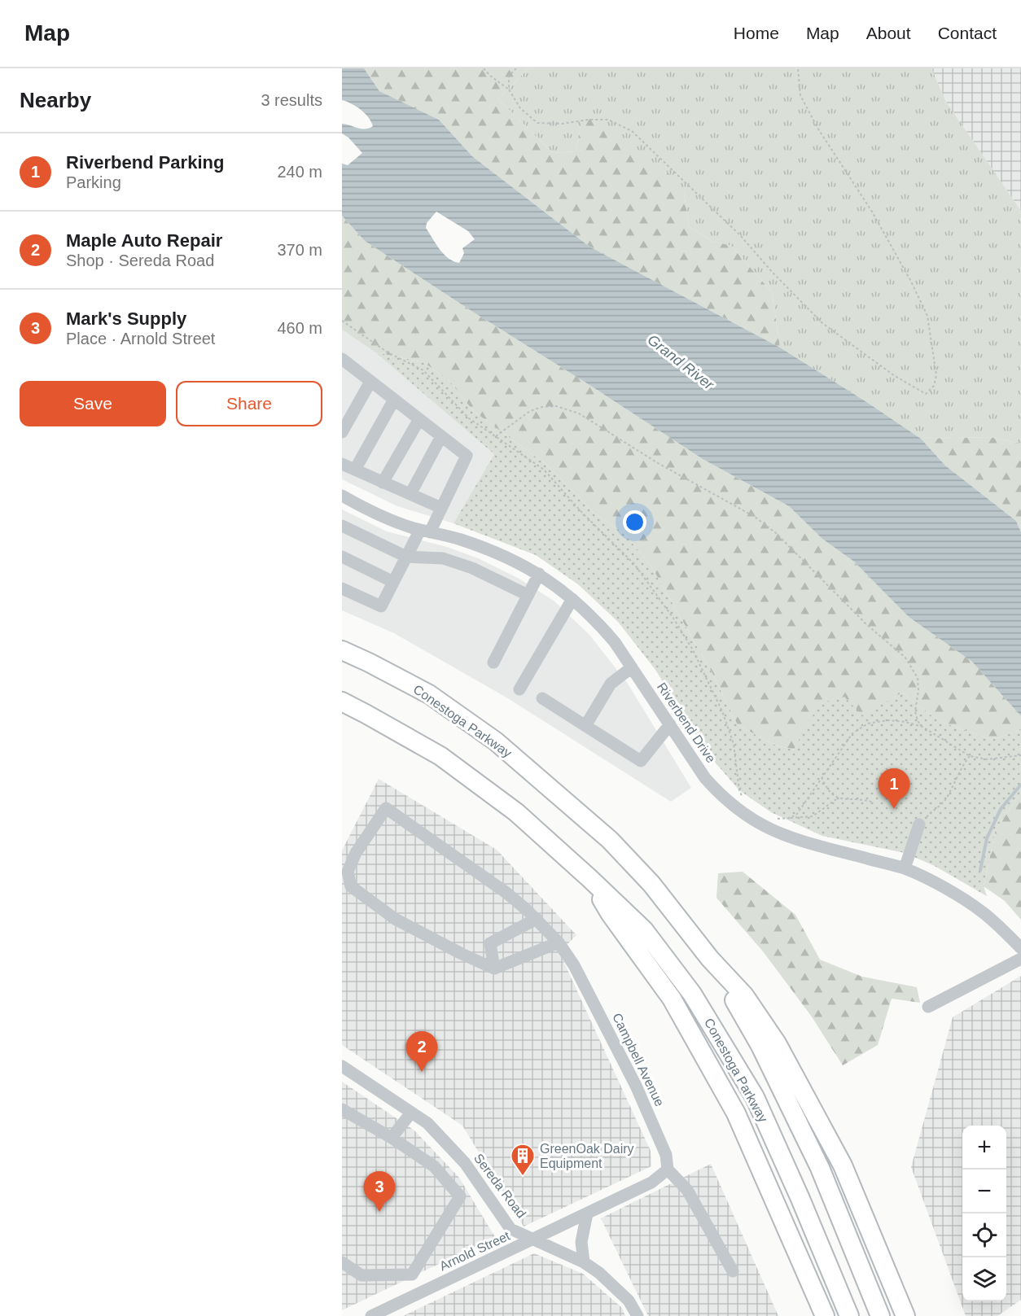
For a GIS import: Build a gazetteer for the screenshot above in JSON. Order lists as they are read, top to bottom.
{
  "streets": {
    "highway": ["Conestoga Parkway"],
    "street": [
      "Riverbend Drive",
      "Campbell Avenue",
      "Sereda Road",
      "Arnold Street"
    ]
  },
  "crossings": [
    ["Campbell Avenue", "Arnold Street"],
    ["Sereda Road", "Arnold Street"]
  ],
  "water": ["Grand River"],
  "places": {
    "building": ["GreenOak Dairy Equipment"]
  },
  "page": {
    "header": "Map",
    "nav": [
      "Home",
      "Map",
      "About",
      "Contact"
    ],
    "heading": ["Nearby", "3 results"],
    "list": [
      {
        "mark": "1",
        "name": "Riverbend Parking",
        "note": "Parking",
        "value": "240 m"
      },
      {
        "mark": "2",
        "name": "Maple Auto Repair",
        "note": "Shop · Sereda Road",
        "value": "370 m"
      },
      {
        "mark": "3",
        "name": "Mark's Supply",
        "note": "Place · Arnold Street",
        "value": "460 m"
      }
    ],
    "buttons": ["Save", "Share"],
    "pins": ["1", "2", "3"],
    "map_buttons": ["+", "−"]
  }
}
